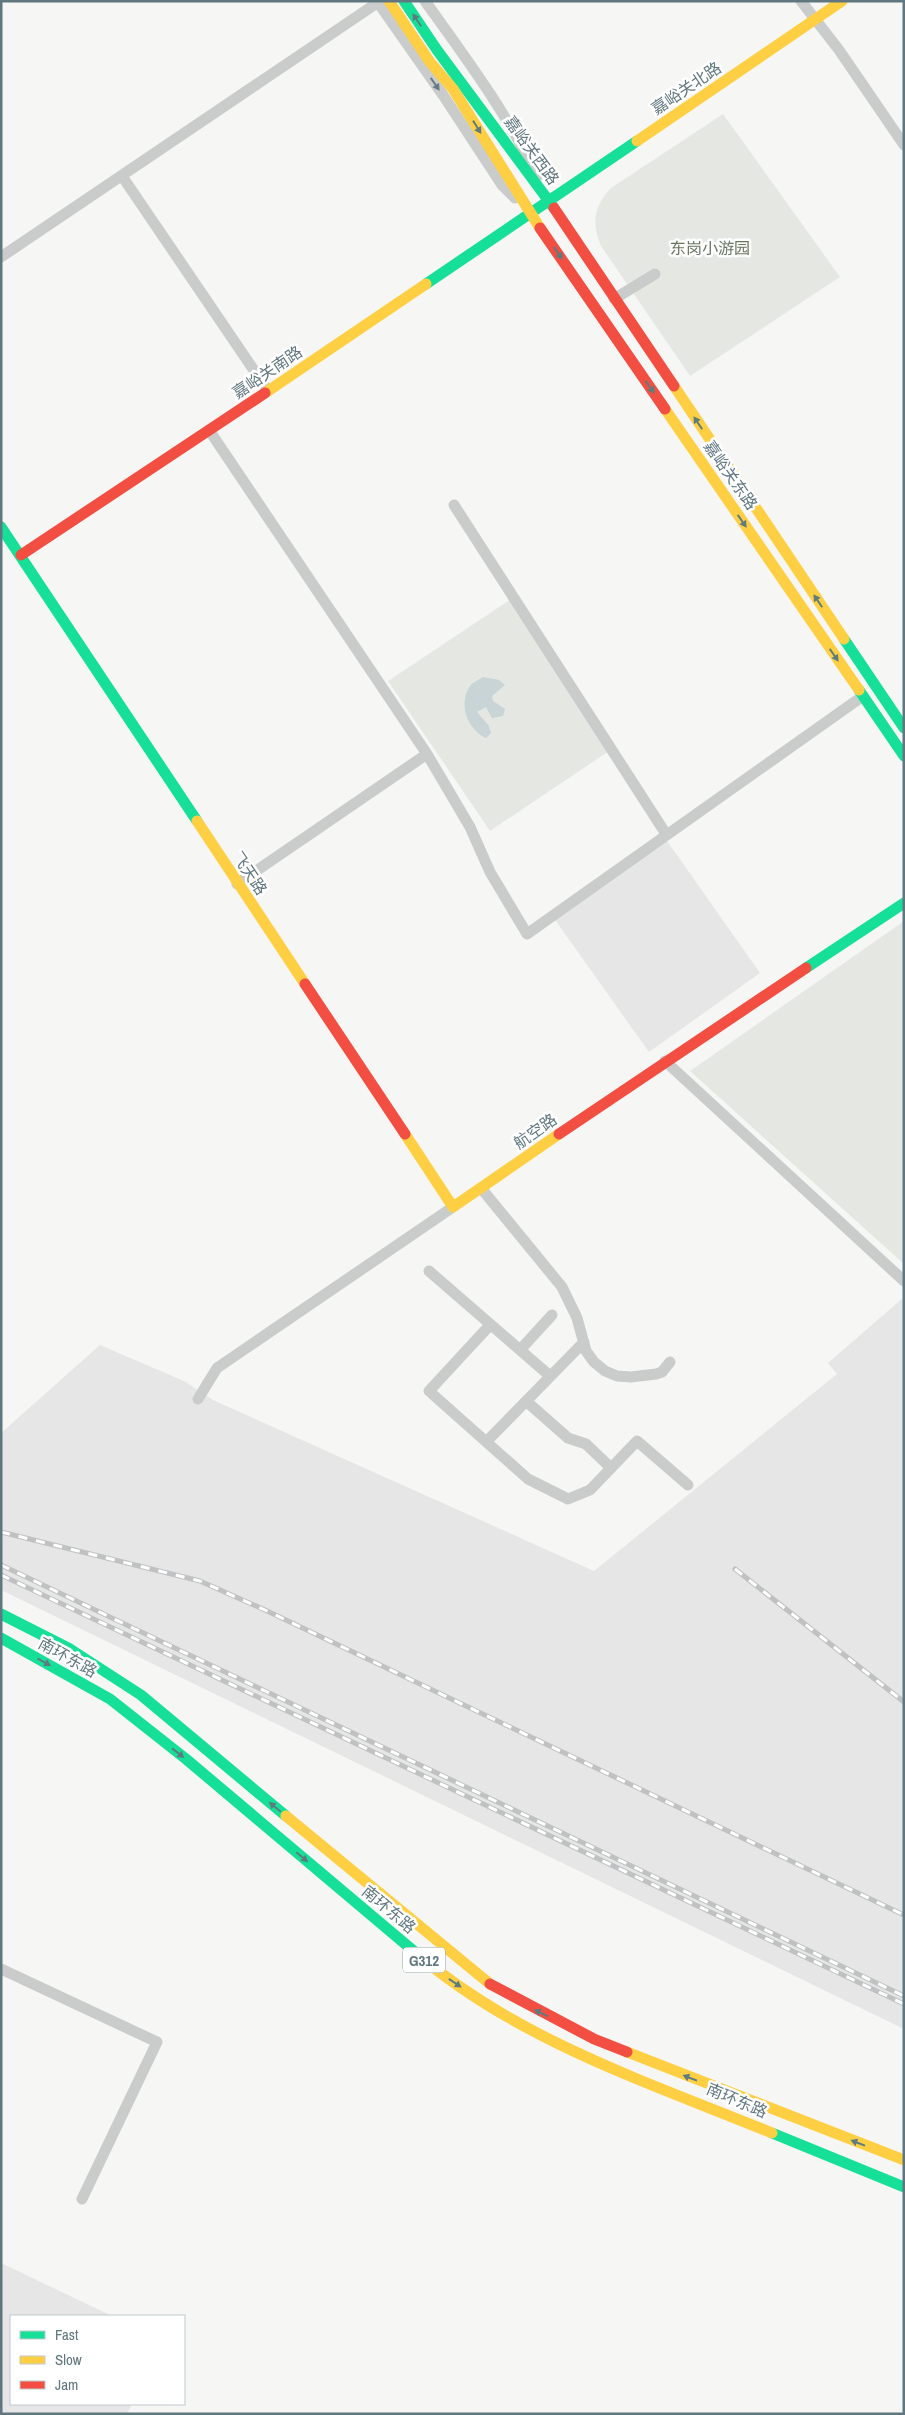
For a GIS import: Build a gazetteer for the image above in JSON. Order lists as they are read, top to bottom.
{
  "streets": {
    "main road": [
      "嘉峪关北路",
      "嘉峪关西路",
      "嘉峪关南路",
      "嘉峪关东路",
      "飞天路",
      "航空路",
      "南环东路",
      "G312"
    ]
  },
  "crossings": [
    ["嘉峪关北路", "嘉峪关西路"],
    ["嘉峪关北路", "嘉峪关南路"],
    ["嘉峪关北路", "嘉峪关东路"],
    ["嘉峪关西路", "嘉峪关南路"],
    ["嘉峪关西路", "嘉峪关东路"],
    ["嘉峪关南路", "嘉峪关东路"],
    ["嘉峪关南路", "飞天路"],
    ["飞天路", "航空路"]
  ],
  "parks": ["东岗小游园"],
  "legend": ["Fast", "Slow", "Jam"]
}
